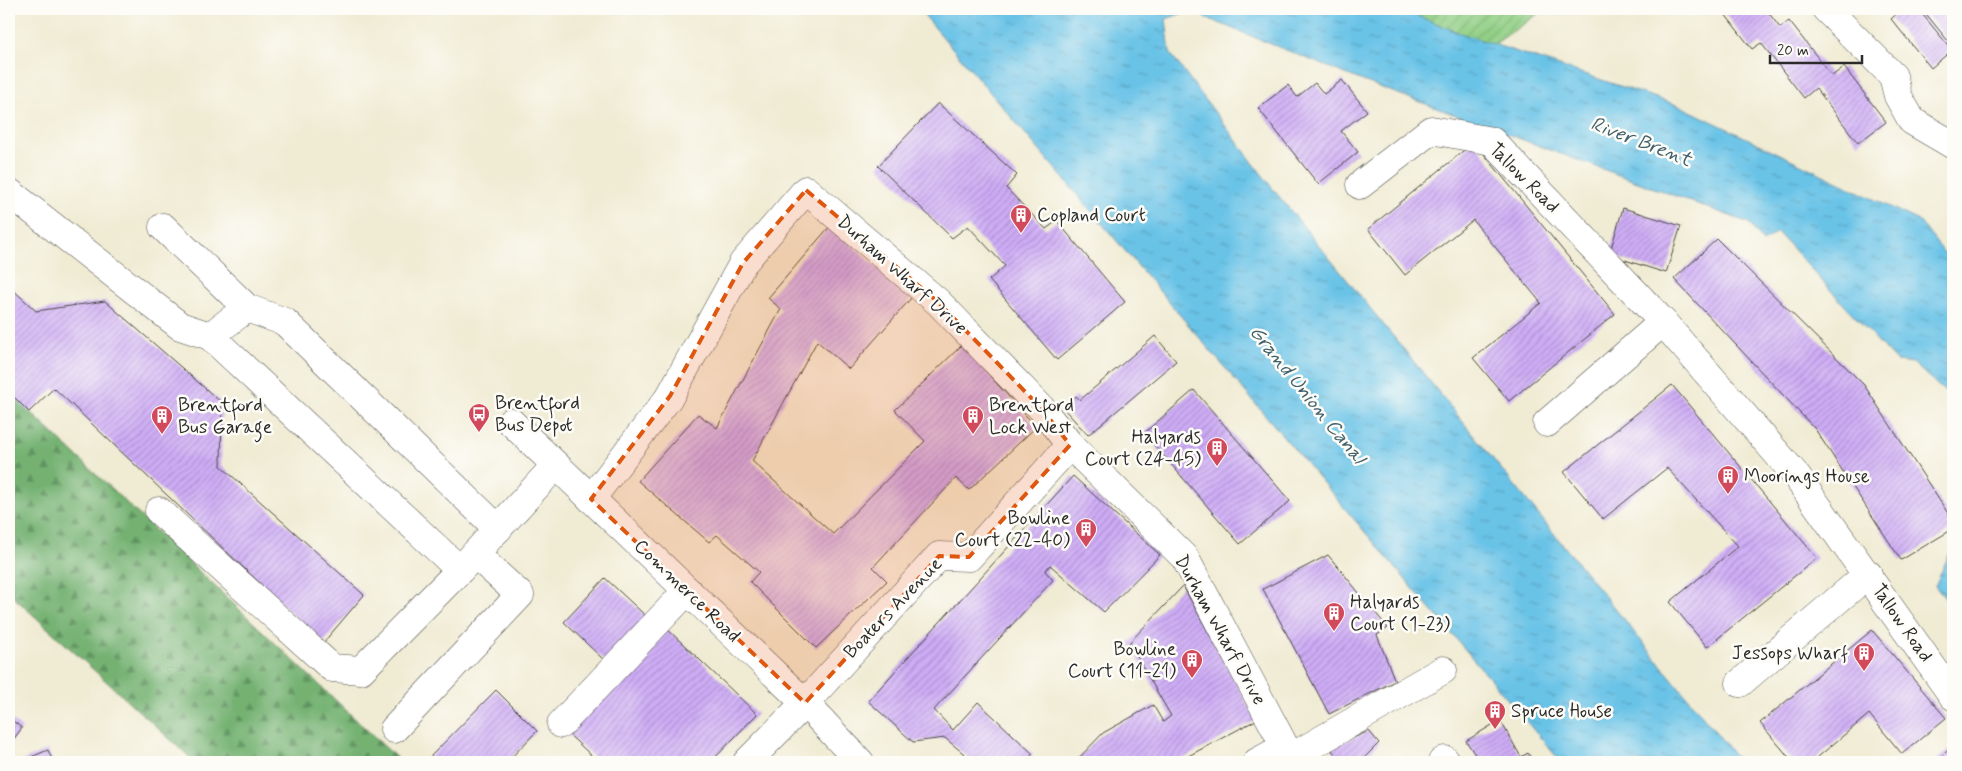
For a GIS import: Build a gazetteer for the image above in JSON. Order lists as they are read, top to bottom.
{
  "streets": {
    "street": [
      "Tallow Road",
      "Durham Wharf Drive",
      "Commerce Road",
      "Boaters Avenue"
    ]
  },
  "crossings": [
    ["Durham Wharf Drive", "Commerce Road"],
    ["Durham Wharf Drive", "Boaters Avenue"],
    ["Commerce Road", "Boaters Avenue"]
  ],
  "water": ["River Brent", "Grand Union Canal"],
  "places": {
    "building": [
      "Copland Court",
      "Brentford Bus Garage",
      "Brentford Lock West",
      "Halyards Court (24-45)",
      "Moorings House",
      "Bowline Court (22-40)",
      "Halyards Court (1-23)",
      "Jessops Wharf",
      "Bowline Court (11-21)",
      "Spruce House"
    ],
    "bus stop": ["Brentford Bus Depot"]
  },
  "scale_bar": "20 m"
}
